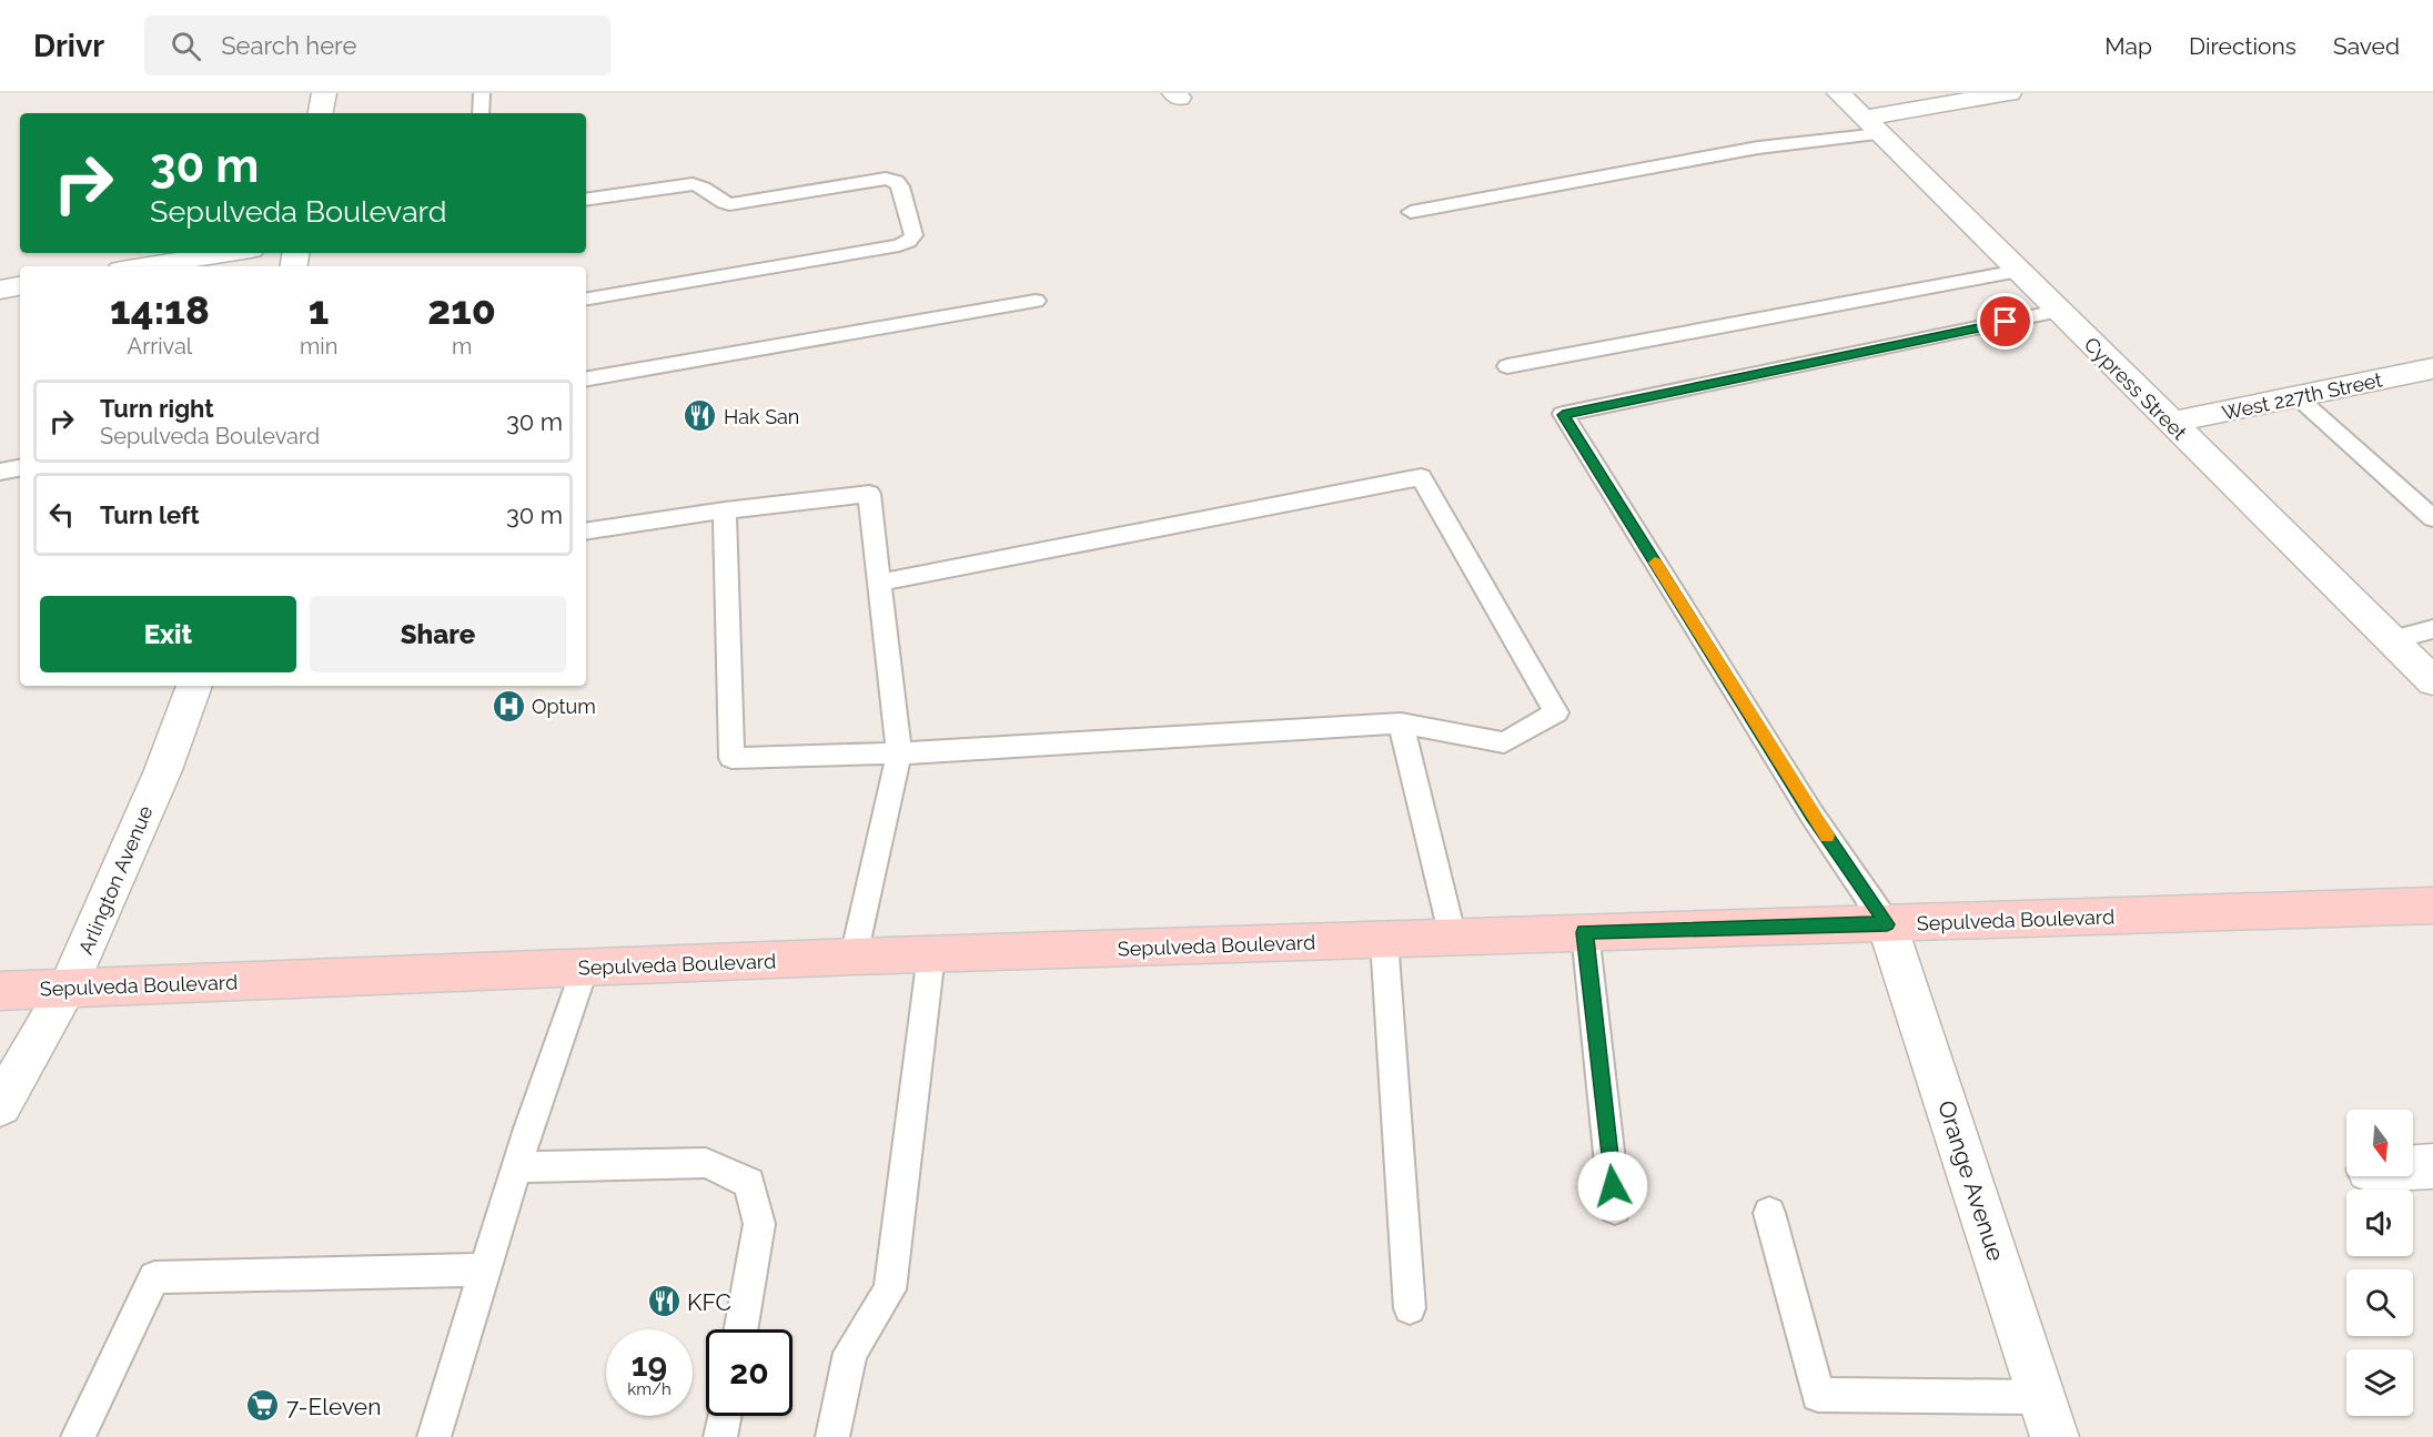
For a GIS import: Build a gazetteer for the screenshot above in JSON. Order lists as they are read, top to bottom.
{
  "streets": {
    "main road": ["Sepulveda Boulevard"],
    "street": [
      "Cypress Street",
      "West 227th Street",
      "Arlington Avenue",
      "Orange Avenue"
    ]
  },
  "crossings": [
    ["Cypress Street", "West 227th Street"],
    ["Arlington Avenue", "Sepulveda Boulevard"],
    ["Sepulveda Boulevard", "Orange Avenue"]
  ],
  "places": {
    "restaurant": ["Hak San", "KFC"],
    "hospital": ["Optum"],
    "supermarket": ["7-Eleven"]
  },
  "north": "bottom",
  "page": {
    "header": "Drivr",
    "search": "Search here",
    "nav": ["Map", "Directions", "Saved"],
    "turn": ["30 m", "Sepulveda Boulevard"],
    "eta": [
      "14:18",
      "Arrival",
      "1",
      "min",
      "210",
      "m"
    ],
    "list": [
      {
        "name": "Turn right",
        "note": "Sepulveda Boulevard",
        "value": "30 m"
      },
      {
        "name": "Turn left",
        "value": "30 m"
      }
    ],
    "buttons": ["Exit", "Share"],
    "speed": "19 km/h",
    "limit": "20"
  }
}
